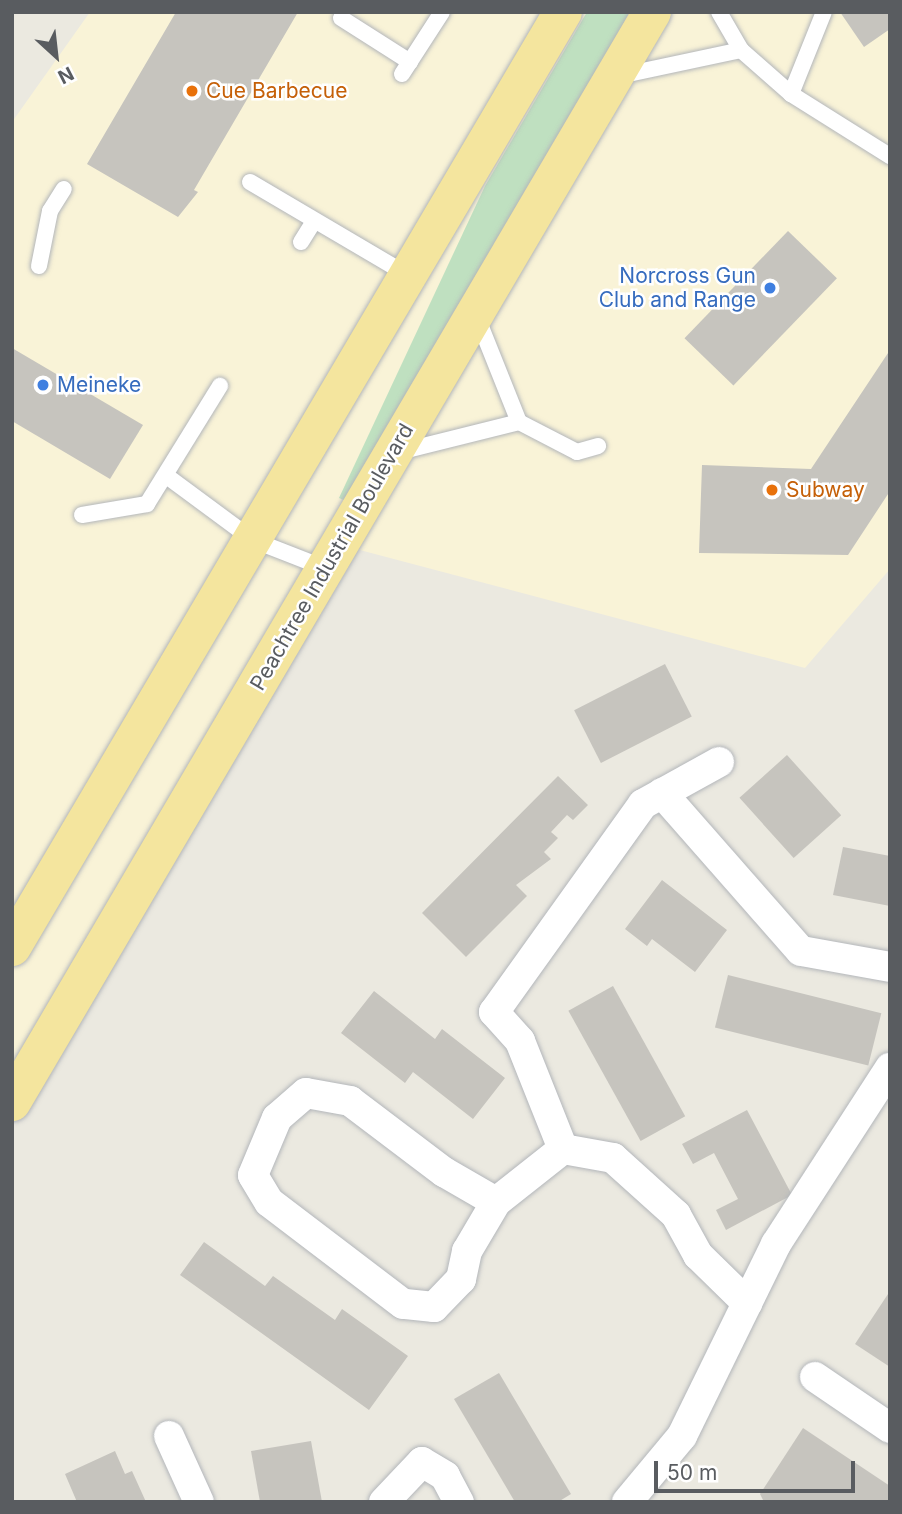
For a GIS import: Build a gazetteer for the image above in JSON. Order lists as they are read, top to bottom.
{
  "streets": {
    "highway": ["Peachtree Industrial Boulevard"]
  },
  "places": [
    "Cue Barbecue",
    "Norcross Gun Club and Range",
    "Meineke",
    "Subway"
  ],
  "scale_bar": "50 m",
  "north": "bottom right"
}
